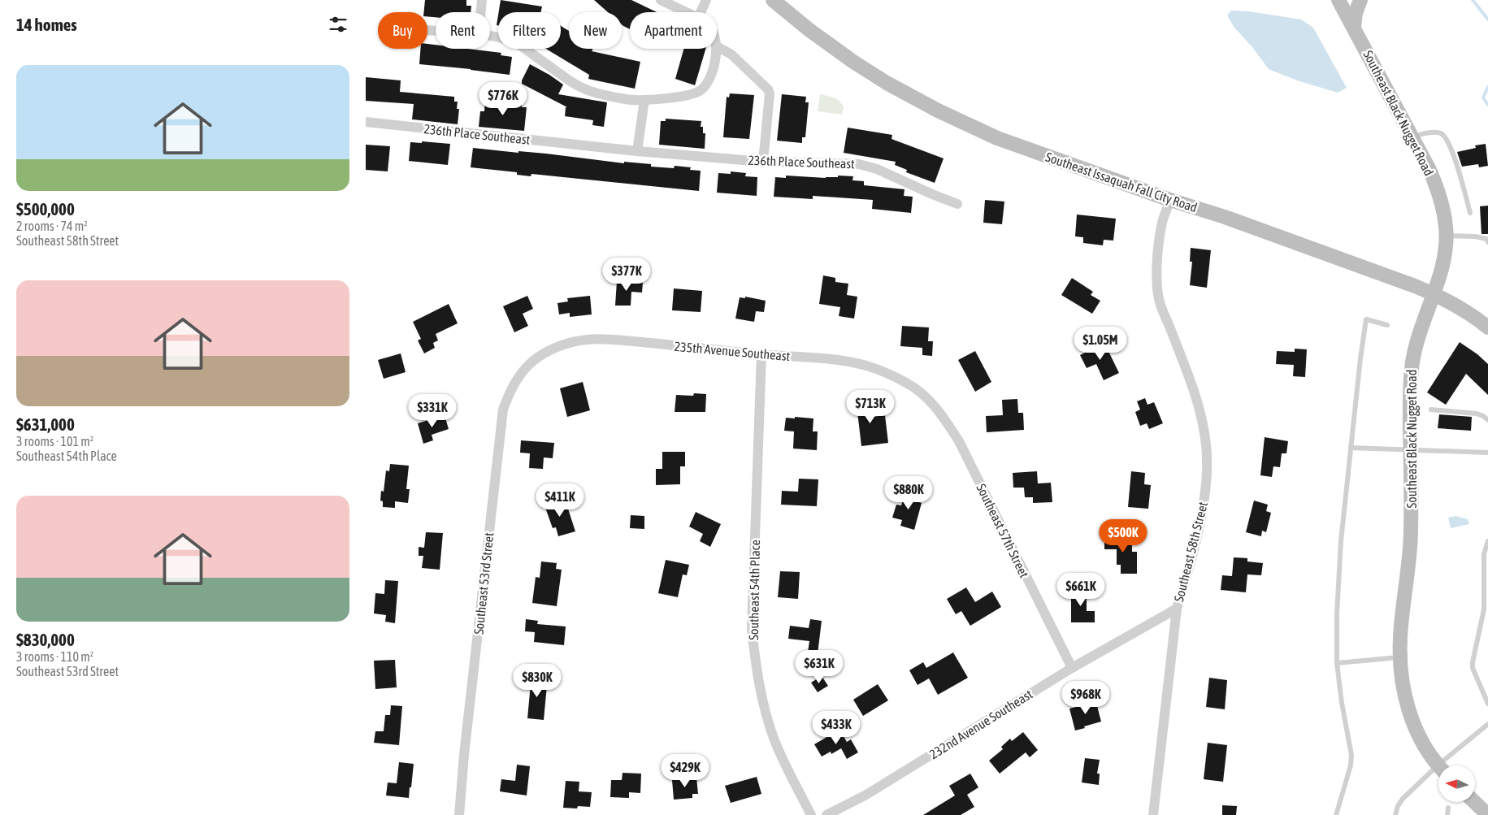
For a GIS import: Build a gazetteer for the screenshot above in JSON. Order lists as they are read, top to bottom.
{
  "streets": {
    "street": [
      "Southeast Black Nugget Road",
      "236th Place Southeast",
      "Southeast Issaquah Fall City Road",
      "235th Avenue Southeast",
      "Southeast 57th Street",
      "Southeast 58th Street",
      "Southeast 53rd Street",
      "Southeast 54th Place",
      "232nd Avenue Southeast"
    ]
  },
  "crossings": [
    ["Southeast Black Nugget Road", "Southeast Issaquah Fall City Road"],
    ["Southeast Issaquah Fall City Road", "Southeast 58th Street"],
    ["235th Avenue Southeast", "Southeast 57th Street"],
    ["235th Avenue Southeast", "Southeast 53rd Street"],
    ["235th Avenue Southeast", "Southeast 54th Place"],
    ["Southeast 57th Street", "232nd Avenue Southeast"],
    ["Southeast 58th Street", "232nd Avenue Southeast"]
  ],
  "north": "left",
  "page": {
    "heading": "14 homes",
    "chip": [
      "Buy",
      "Rent",
      "Filters",
      "New",
      "Apartment"
    ],
    "list": [
      {
        "name": "$500,000",
        "note": "2 rooms · 74 m² · Southeast 58th Street"
      },
      {
        "name": "$631,000",
        "note": "3 rooms · 101 m² · Southeast 54th Place"
      },
      {
        "name": "$830,000",
        "note": "3 rooms · 110 m² · Southeast 53rd Street"
      }
    ],
    "price": [
      "$776K",
      "$377K",
      "$1.05M",
      "$713K",
      "$331K",
      "$880K",
      "$411K",
      "$500K",
      "$661K",
      "$631K",
      "$830K",
      "$968K",
      "$433K",
      "$429K"
    ]
  }
}
